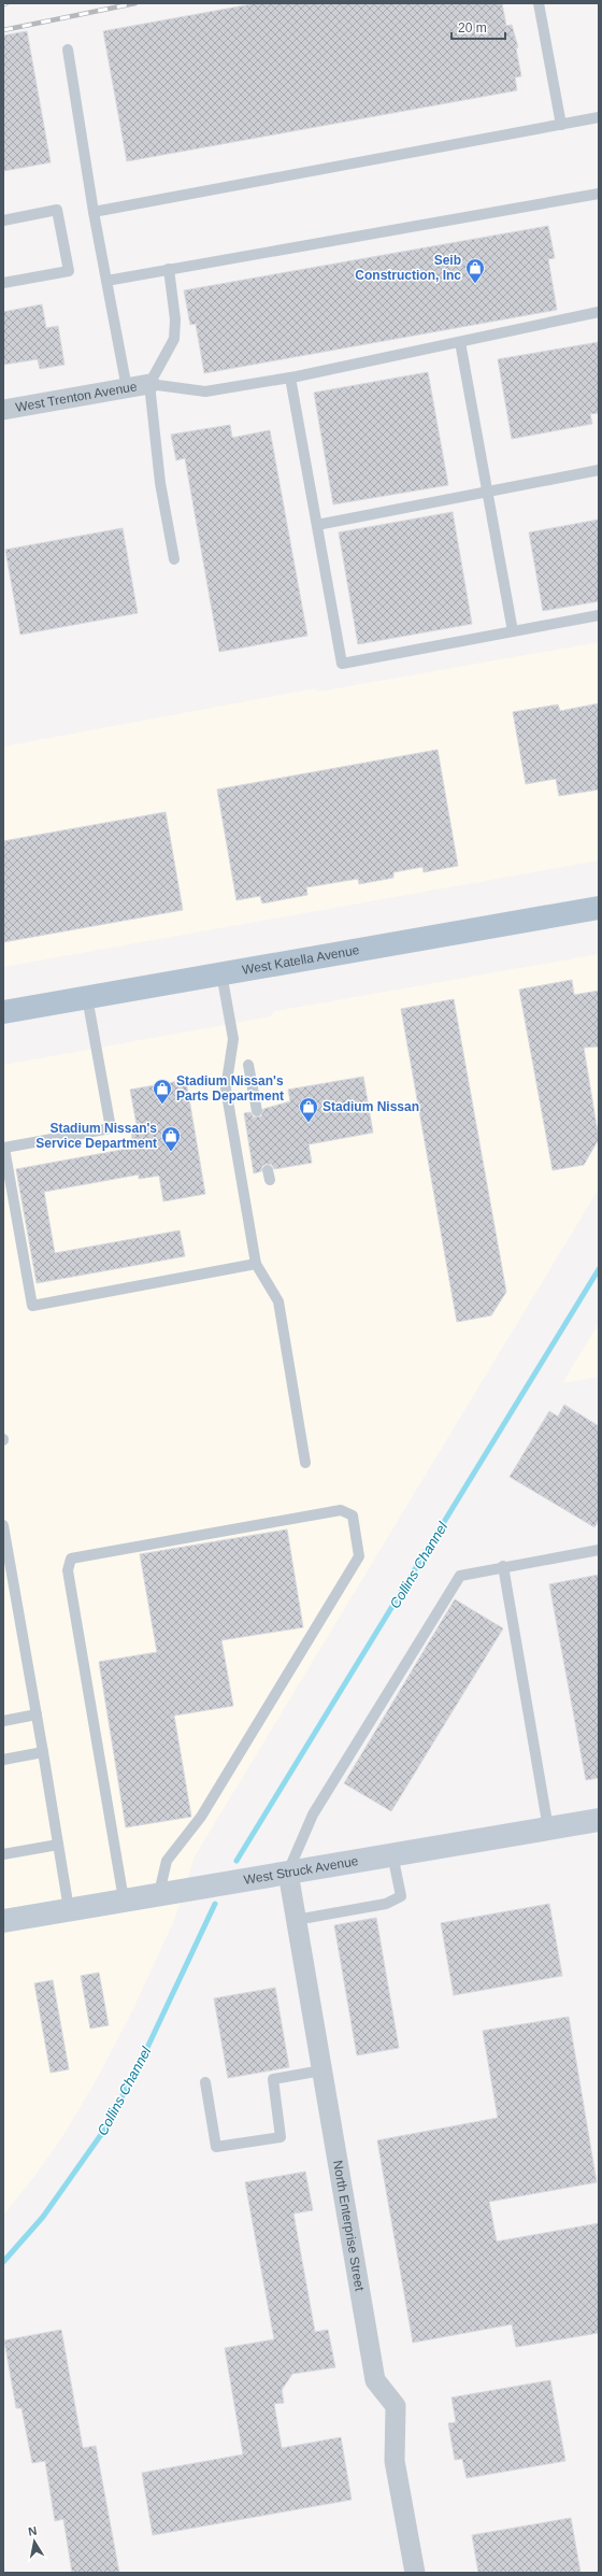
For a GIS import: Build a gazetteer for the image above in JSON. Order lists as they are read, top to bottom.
{
  "streets": {
    "main road": ["West Katella Avenue"],
    "street": ["West Trenton Avenue", "West Struck Avenue", "North Enterprise Street"]
  },
  "crossings": [
    ["West Struck Avenue", "North Enterprise Street"]
  ],
  "water": ["Collins Channel"],
  "places": {
    "shop": [
      "Seib Construction, Inc",
      "Stadium Nissan's Parts Department",
      "Stadium Nissan",
      "Stadium Nissan's Service Department"
    ]
  },
  "scale_bar": "20 m",
  "north": "top"
}
